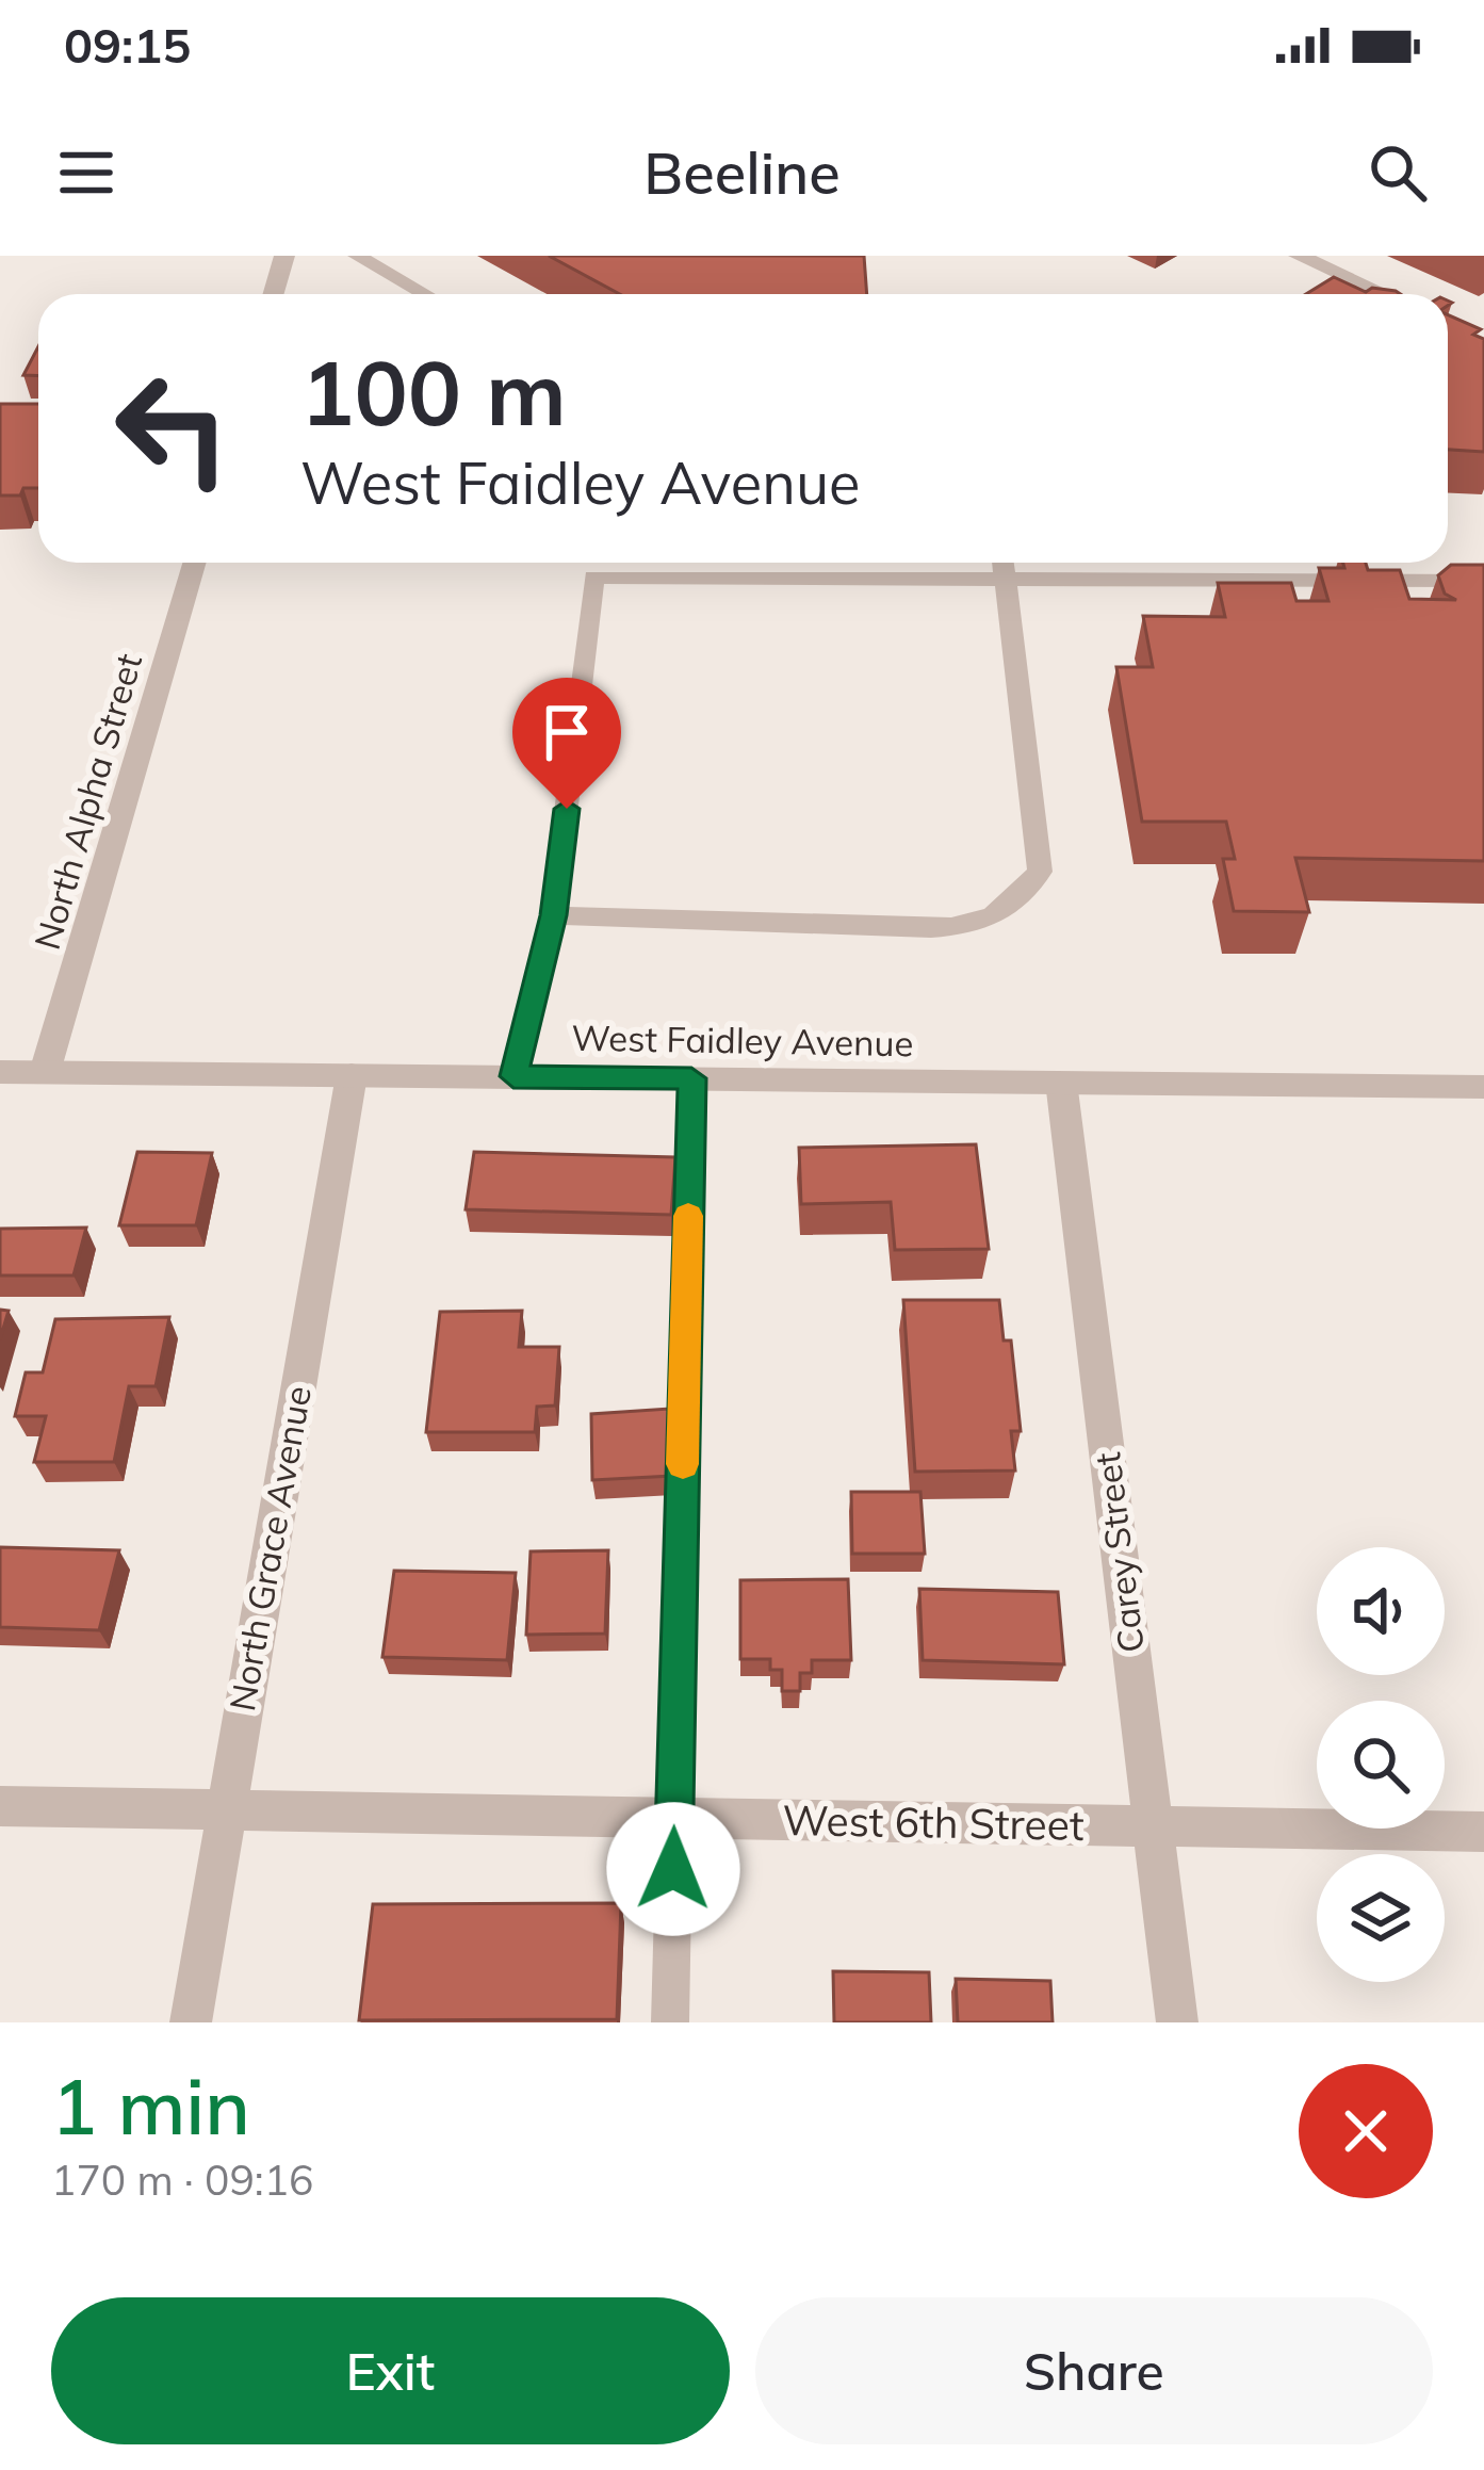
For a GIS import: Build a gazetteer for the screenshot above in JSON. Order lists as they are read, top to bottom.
{
  "streets": {
    "street": [
      "North Alpha Street",
      "West Faidley Avenue",
      "North Grace Avenue",
      "Carey Street",
      "West 6th Street"
    ]
  },
  "crossings": [
    ["North Alpha Street", "West Faidley Avenue"],
    ["West Faidley Avenue", "North Grace Avenue"],
    ["West Faidley Avenue", "Carey Street"],
    ["North Grace Avenue", "West 6th Street"],
    ["Carey Street", "West 6th Street"]
  ],
  "page": {
    "status": "09:15",
    "header": "Beeline",
    "turn": ["100 m", "West Faidley Avenue"],
    "heading": ["1 min", "170 m · 09:16"],
    "buttons": ["Exit", "Share"]
  }
}
